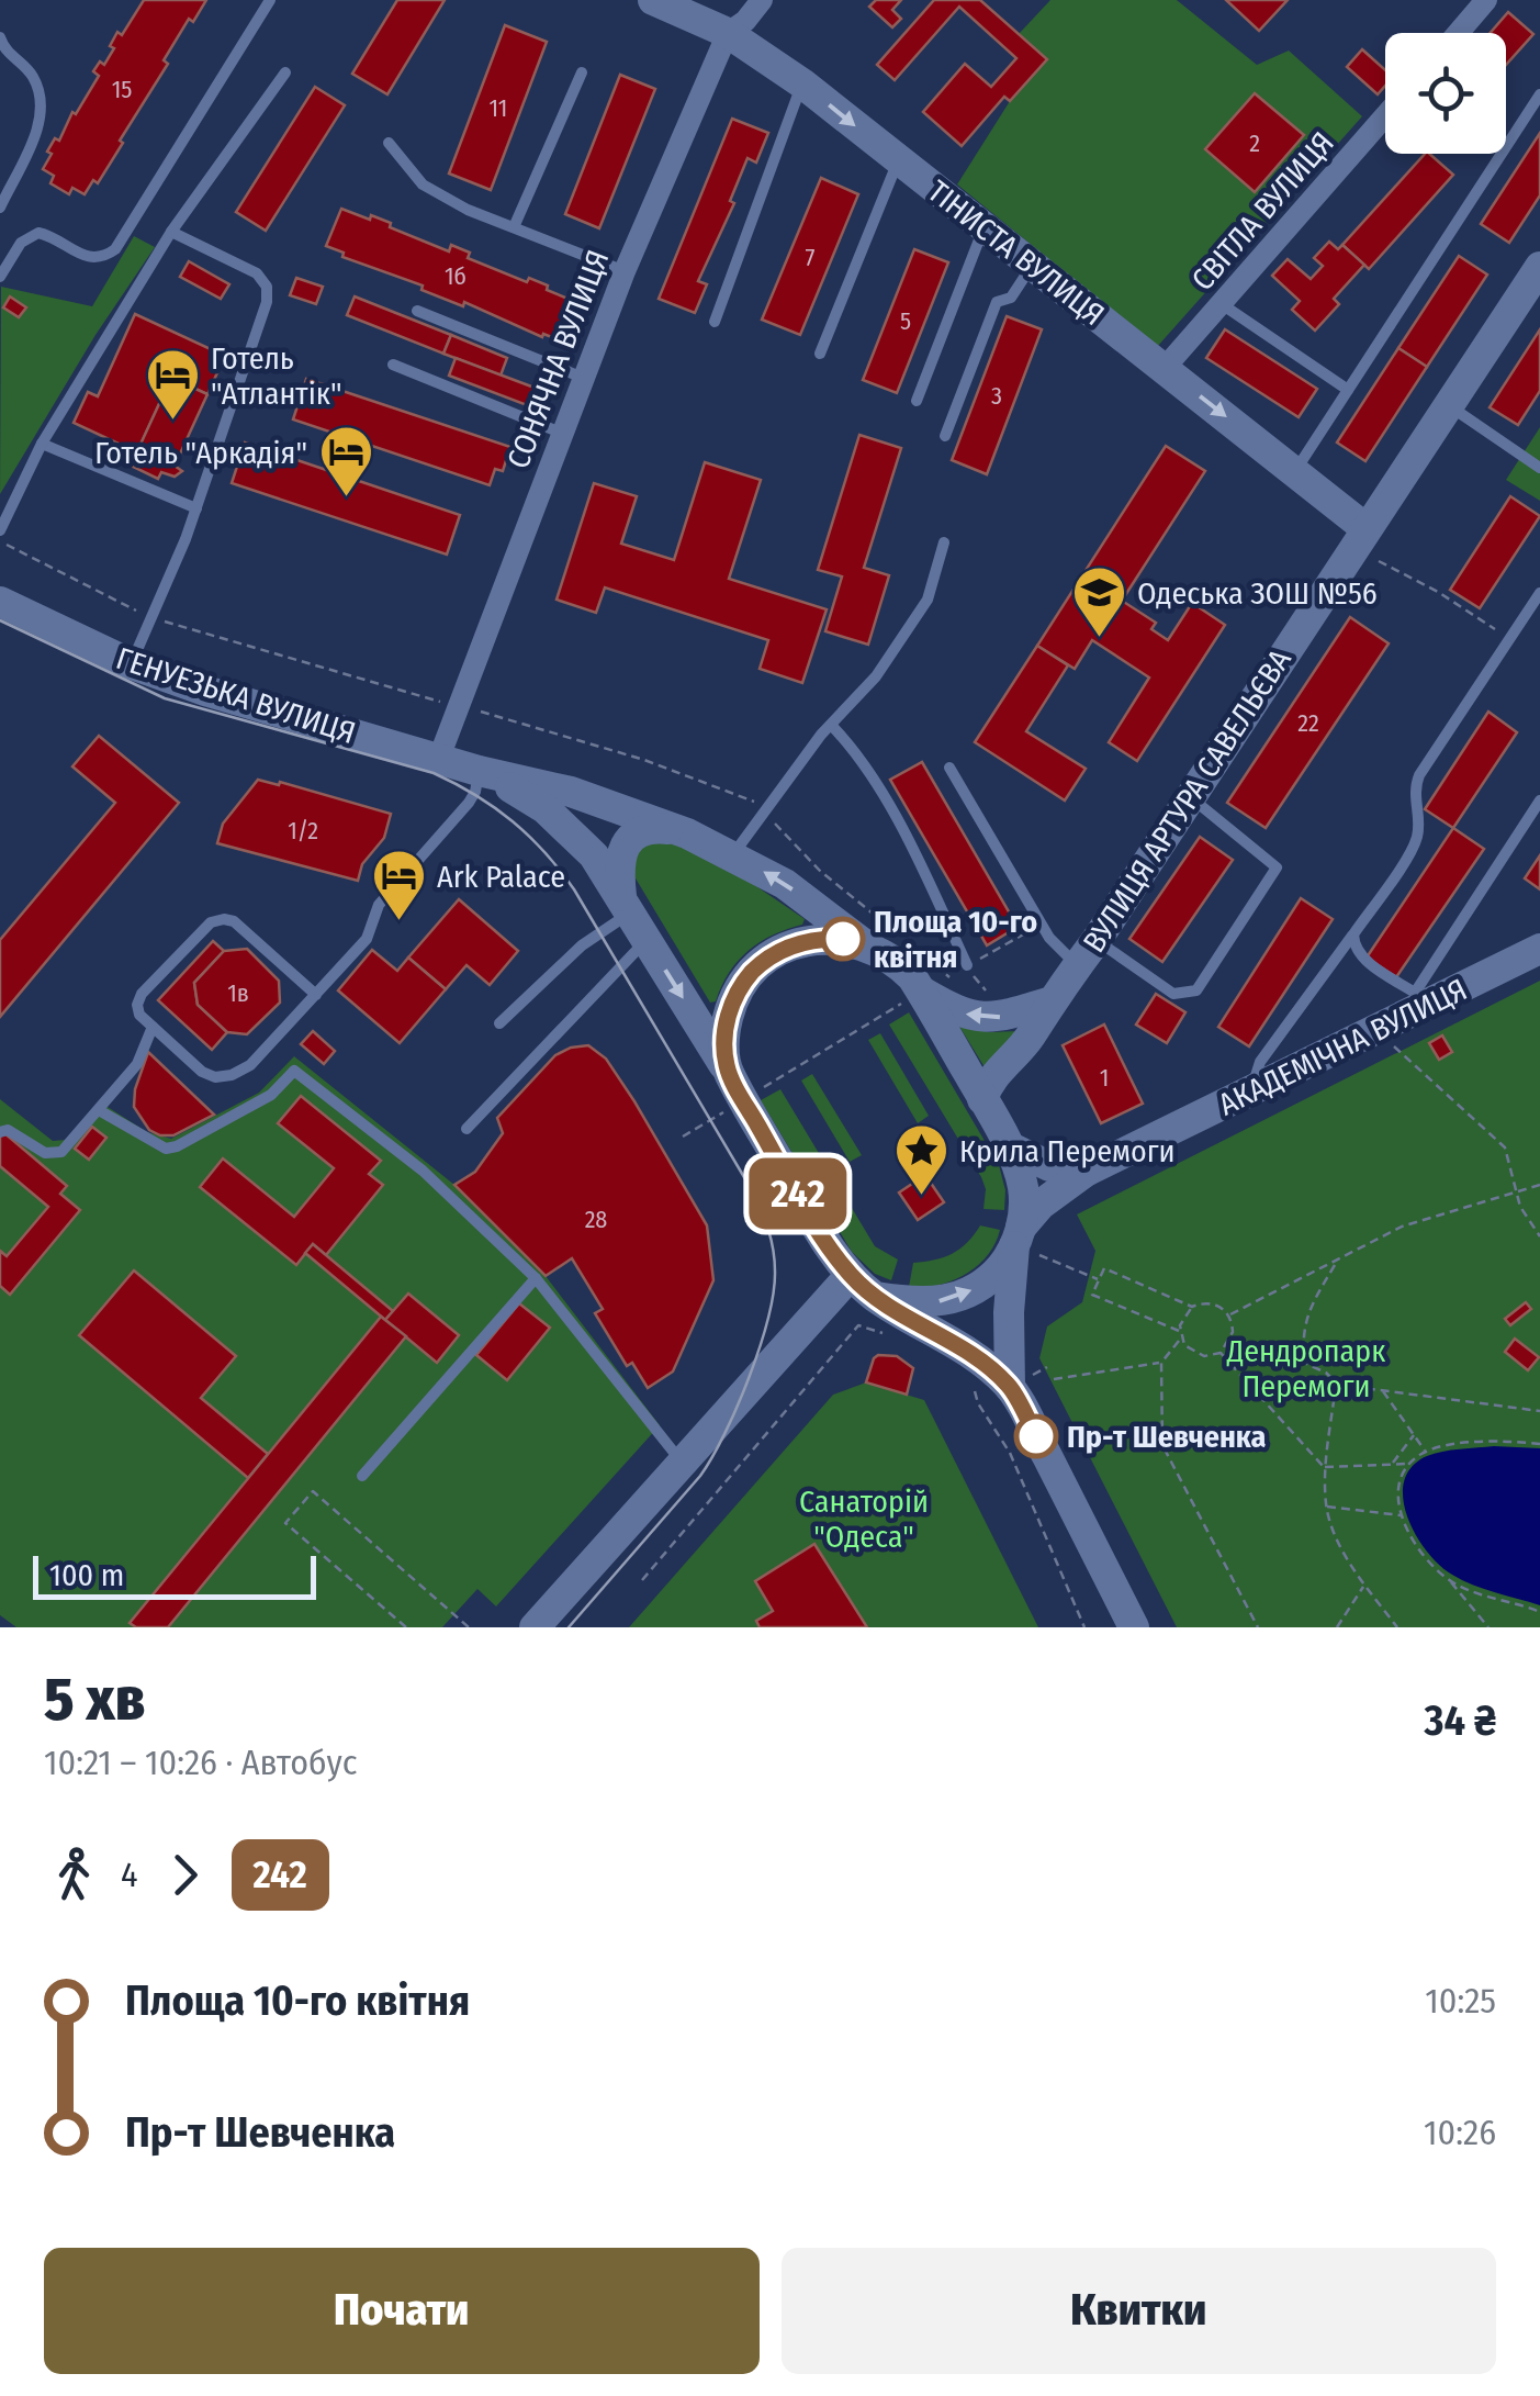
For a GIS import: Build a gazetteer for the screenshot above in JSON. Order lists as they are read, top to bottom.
{
  "streets": {
    "main road": [
      "ТІНИСТА ВУЛИЦЯ",
      "ГЕНУЕЗЬКА ВУЛИЦЯ",
      "ВУЛИЦЯ АРТУРА САВЕЛЬЄВА",
      "АКАДЕМІЧНА ВУЛИЦЯ"
    ],
    "street": ["СВІТЛА ВУЛИЦЯ", "СОНЯЧНА ВУЛИЦЯ"]
  },
  "crossings": [
    ["СВІТЛА ВУЛИЦЯ", "ТІНИСТА ВУЛИЦЯ"],
    ["ТІНИСТА ВУЛИЦЯ", "СОНЯЧНА ВУЛИЦЯ"],
    ["ТІНИСТА ВУЛИЦЯ", "ВУЛИЦЯ АРТУРА САВЕЛЬЄВА"],
    ["СОНЯЧНА ВУЛИЦЯ", "ГЕНУЕЗЬКА ВУЛИЦЯ"],
    ["ГЕНУЕЗЬКА ВУЛИЦЯ", "АКАДЕМІЧНА ВУЛИЦЯ"]
  ],
  "parks": ["Дендропарк Перемоги", "Санаторій \"Одеса\""],
  "places": {
    "hotel": ["Готель \"Атлантік\"", "Готель \"Аркадія\"", "Ark Palace"],
    "school or university": ["Одеська ЗОШ №56"],
    "other": ["Площа 10-го квітня", "Пр-т Шевченка"],
    "place": ["Крила Перемоги"]
  },
  "lines": ["bus line 242"],
  "house_numbers": [
    "15",
    "11",
    "2",
    "7",
    "1б",
    "5",
    "3",
    "22",
    "1/2",
    "1в",
    "1",
    "28"
  ],
  "scale_bar": "100 m",
  "page": {
    "on_map": "242",
    "scale": "100 m",
    "heading": ["5 хв", "10:21 – 10:26 · Автобус", "34 ₴"],
    "legs": ["4", "242"],
    "list": [
      {
        "name": "Площа 10-го квітня",
        "value": "10:25"
      },
      {
        "name": "Пр-т Шевченка",
        "value": "10:26"
      }
    ],
    "buttons": ["Почати", "Квитки"]
  }
}
